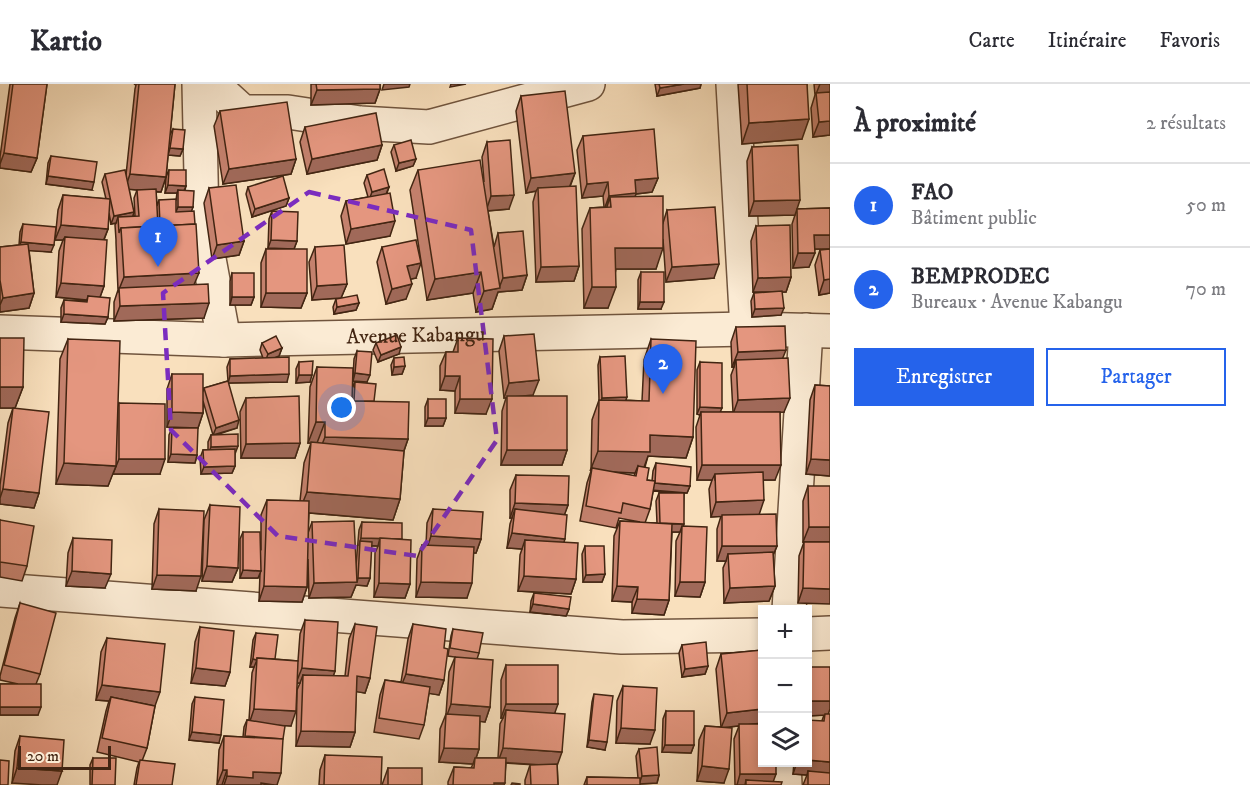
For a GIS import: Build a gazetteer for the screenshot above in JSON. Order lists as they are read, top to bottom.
{
  "streets": {
    "street": ["Avenue Kabangu"]
  },
  "scale_bar": "20 m",
  "page": {
    "header": "Kartio",
    "nav": ["Carte", "Itinéraire", "Favoris"],
    "heading": ["À proximité", "2 résultats"],
    "list": [
      {
        "mark": "1",
        "name": "FAO",
        "note": "Bâtiment public",
        "value": "50 m"
      },
      {
        "mark": "2",
        "name": "BEMPRODEC",
        "note": "Bureaux · Avenue Kabangu",
        "value": "70 m"
      }
    ],
    "pins": ["1", "2"],
    "buttons": ["Enregistrer", "Partager"],
    "map_buttons": ["+", "−"],
    "scale": "20 m"
  }
}
